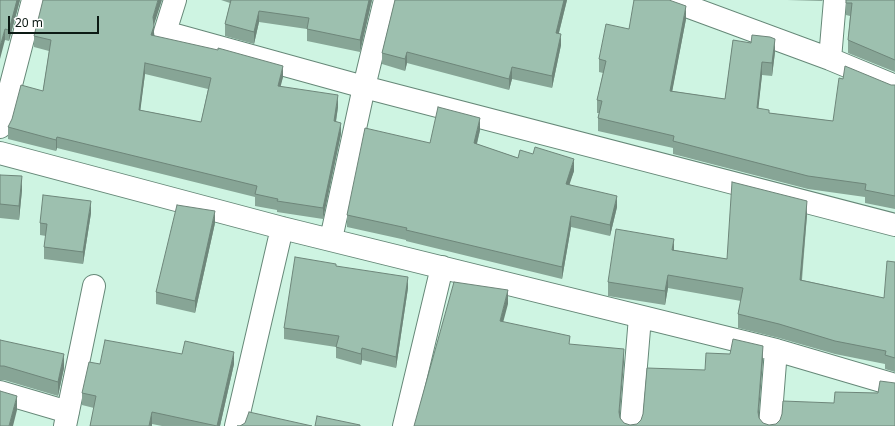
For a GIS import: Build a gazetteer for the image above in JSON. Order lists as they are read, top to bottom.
{
  "scale_bar": "20 m"
}
